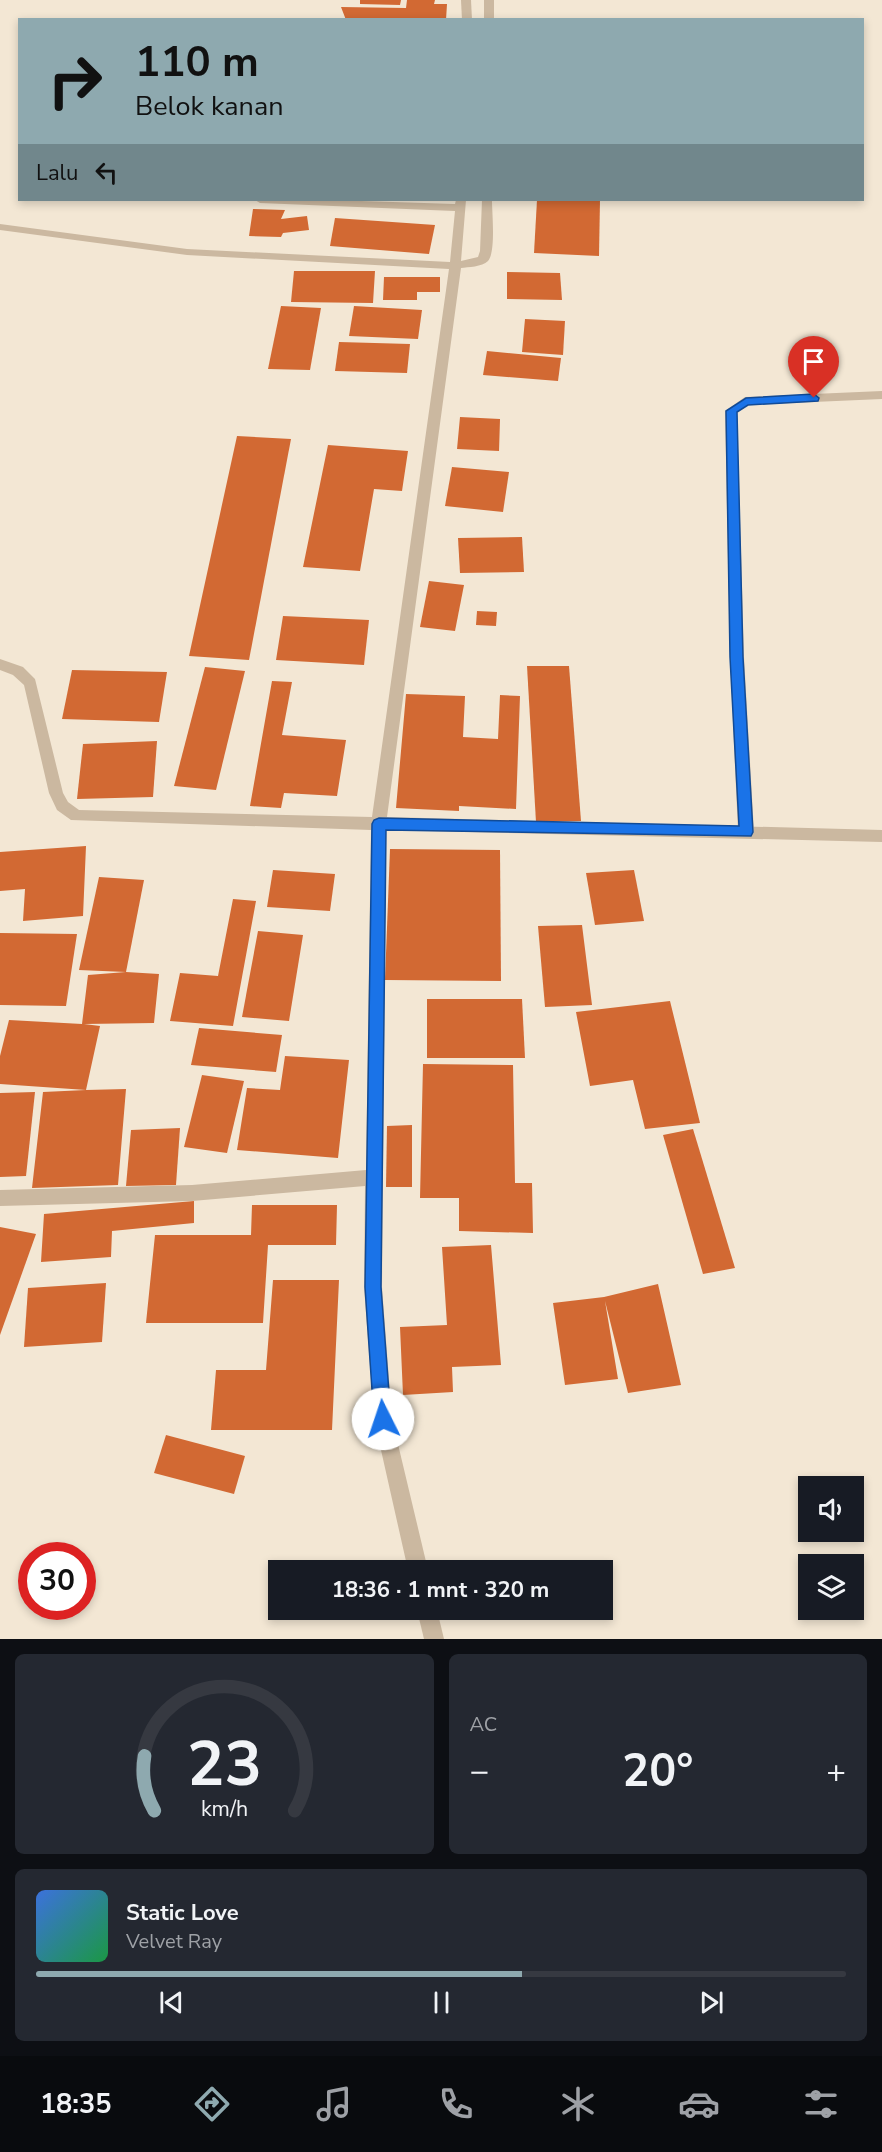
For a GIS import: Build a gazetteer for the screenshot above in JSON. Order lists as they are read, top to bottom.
{
  "page": {
    "turn": ["110 m", "Belok kanan"],
    "then": "Lalu",
    "limit": "30",
    "trip": "18:36 · 1 mnt · 320 m",
    "tile": "AC",
    "heat": ["−", "20°", "+"],
    "song": ["Static Love", "Velvet Ray"],
    "tabs": "18:35",
    "gauge": ["23", "km/h"]
  }
}
